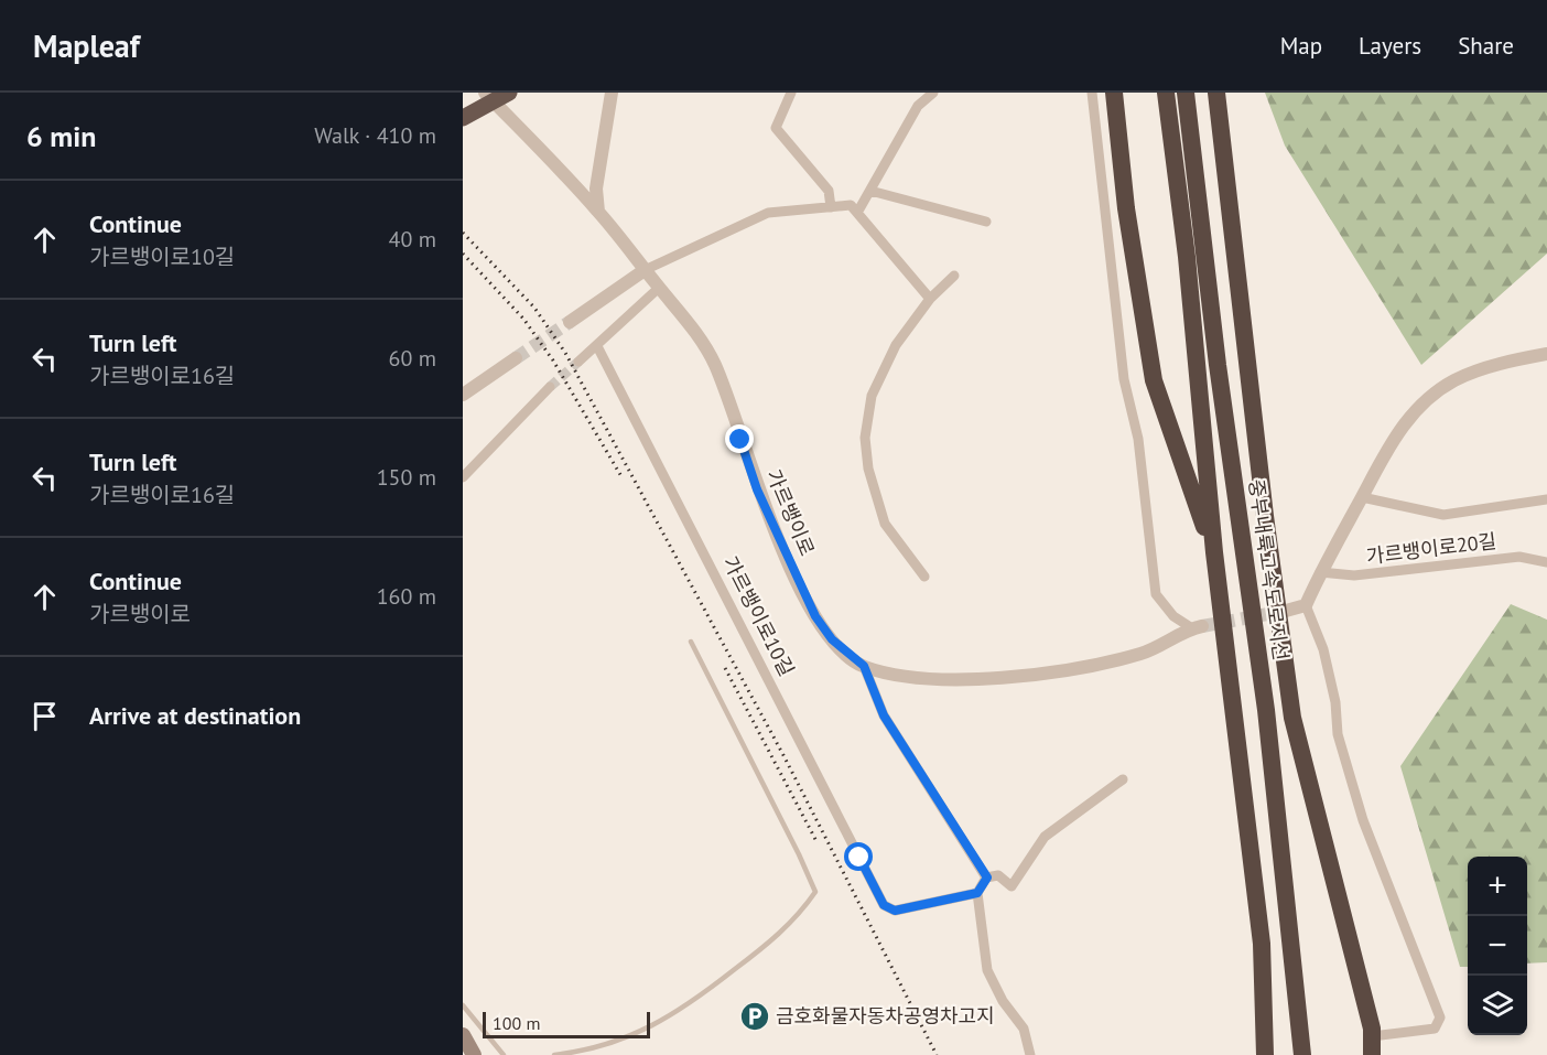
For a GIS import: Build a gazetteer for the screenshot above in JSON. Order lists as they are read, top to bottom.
{
  "streets": {
    "highway": ["중부내륙고속도로지선"],
    "street": ["가르뱅이로", "가르뱅이로20길", "가르뱅이로10길"]
  },
  "places": {
    "parking": ["금호화물자동차공영차고지"]
  },
  "scale_bar": "100 m",
  "page": {
    "header": "Mapleaf",
    "nav": ["Map", "Layers", "Share"],
    "heading": ["6 min", "Walk · 410 m"],
    "list": [
      ["Continue", "가르뱅이로10길", "40 m"],
      ["Turn left", "가르뱅이로16길", "60 m"],
      ["Turn left", "가르뱅이로16길", "150 m"],
      ["Continue", "가르뱅이로", "160 m"],
      "Arrive at destination"
    ],
    "map_buttons": ["+", "−"],
    "scale": "100 m"
  }
}
